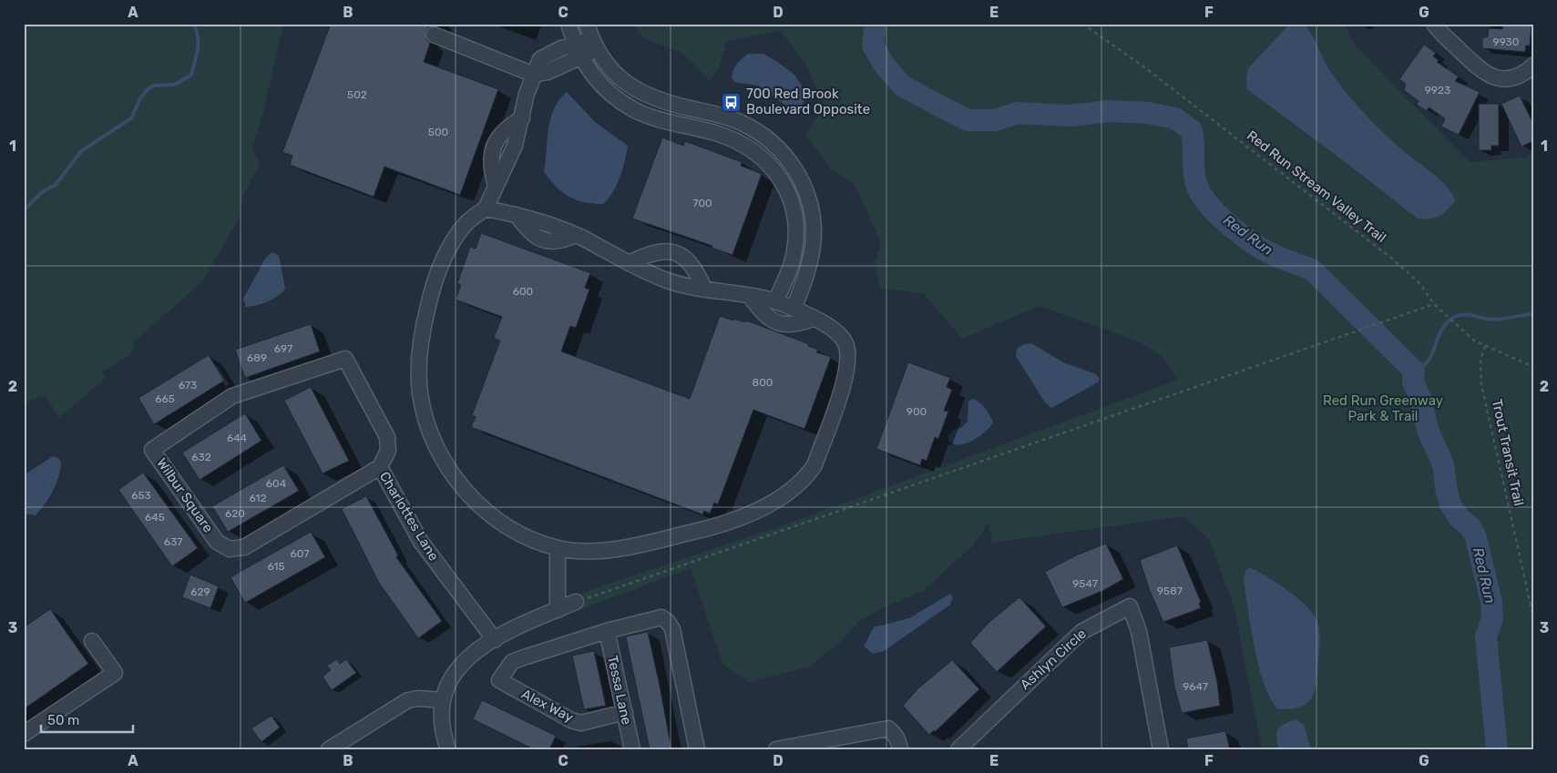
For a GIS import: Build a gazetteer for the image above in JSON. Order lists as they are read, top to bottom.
{
  "streets": {
    "street": [
      "Wilbur Square",
      "Charlottes Lane",
      "Ashlyn Circle",
      "Tessa Lane",
      "Alex Way"
    ],
    "path": ["Red Run Stream Valley Trail", "Trout Transit Trail"]
  },
  "crossings": [
    ["Red Run Stream Valley Trail", "Trout Transit Trail"],
    ["Wilbur Square", "Charlottes Lane"],
    ["Tessa Lane", "Alex Way"]
  ],
  "water": ["Red Run"],
  "parks": ["Red Run Greenway Park & Trail"],
  "places": {
    "bus stop": ["700 Red Brook Boulevard Opposite"]
  },
  "house_numbers": [
    "9930",
    "9923",
    "502",
    "500",
    "700",
    "600",
    "697",
    "689",
    "800",
    "673",
    "665",
    "900",
    "644",
    "632",
    "604",
    "653",
    "612",
    "620",
    "645",
    "637",
    "607",
    "615",
    "9547",
    "9587",
    "629",
    "9647"
  ],
  "scale_bar": "50 m",
  "grid": {
    "columns": [
      "A",
      "B",
      "C",
      "D",
      "E",
      "F",
      "G"
    ],
    "rows": ["1", "2", "3"]
  }
}
